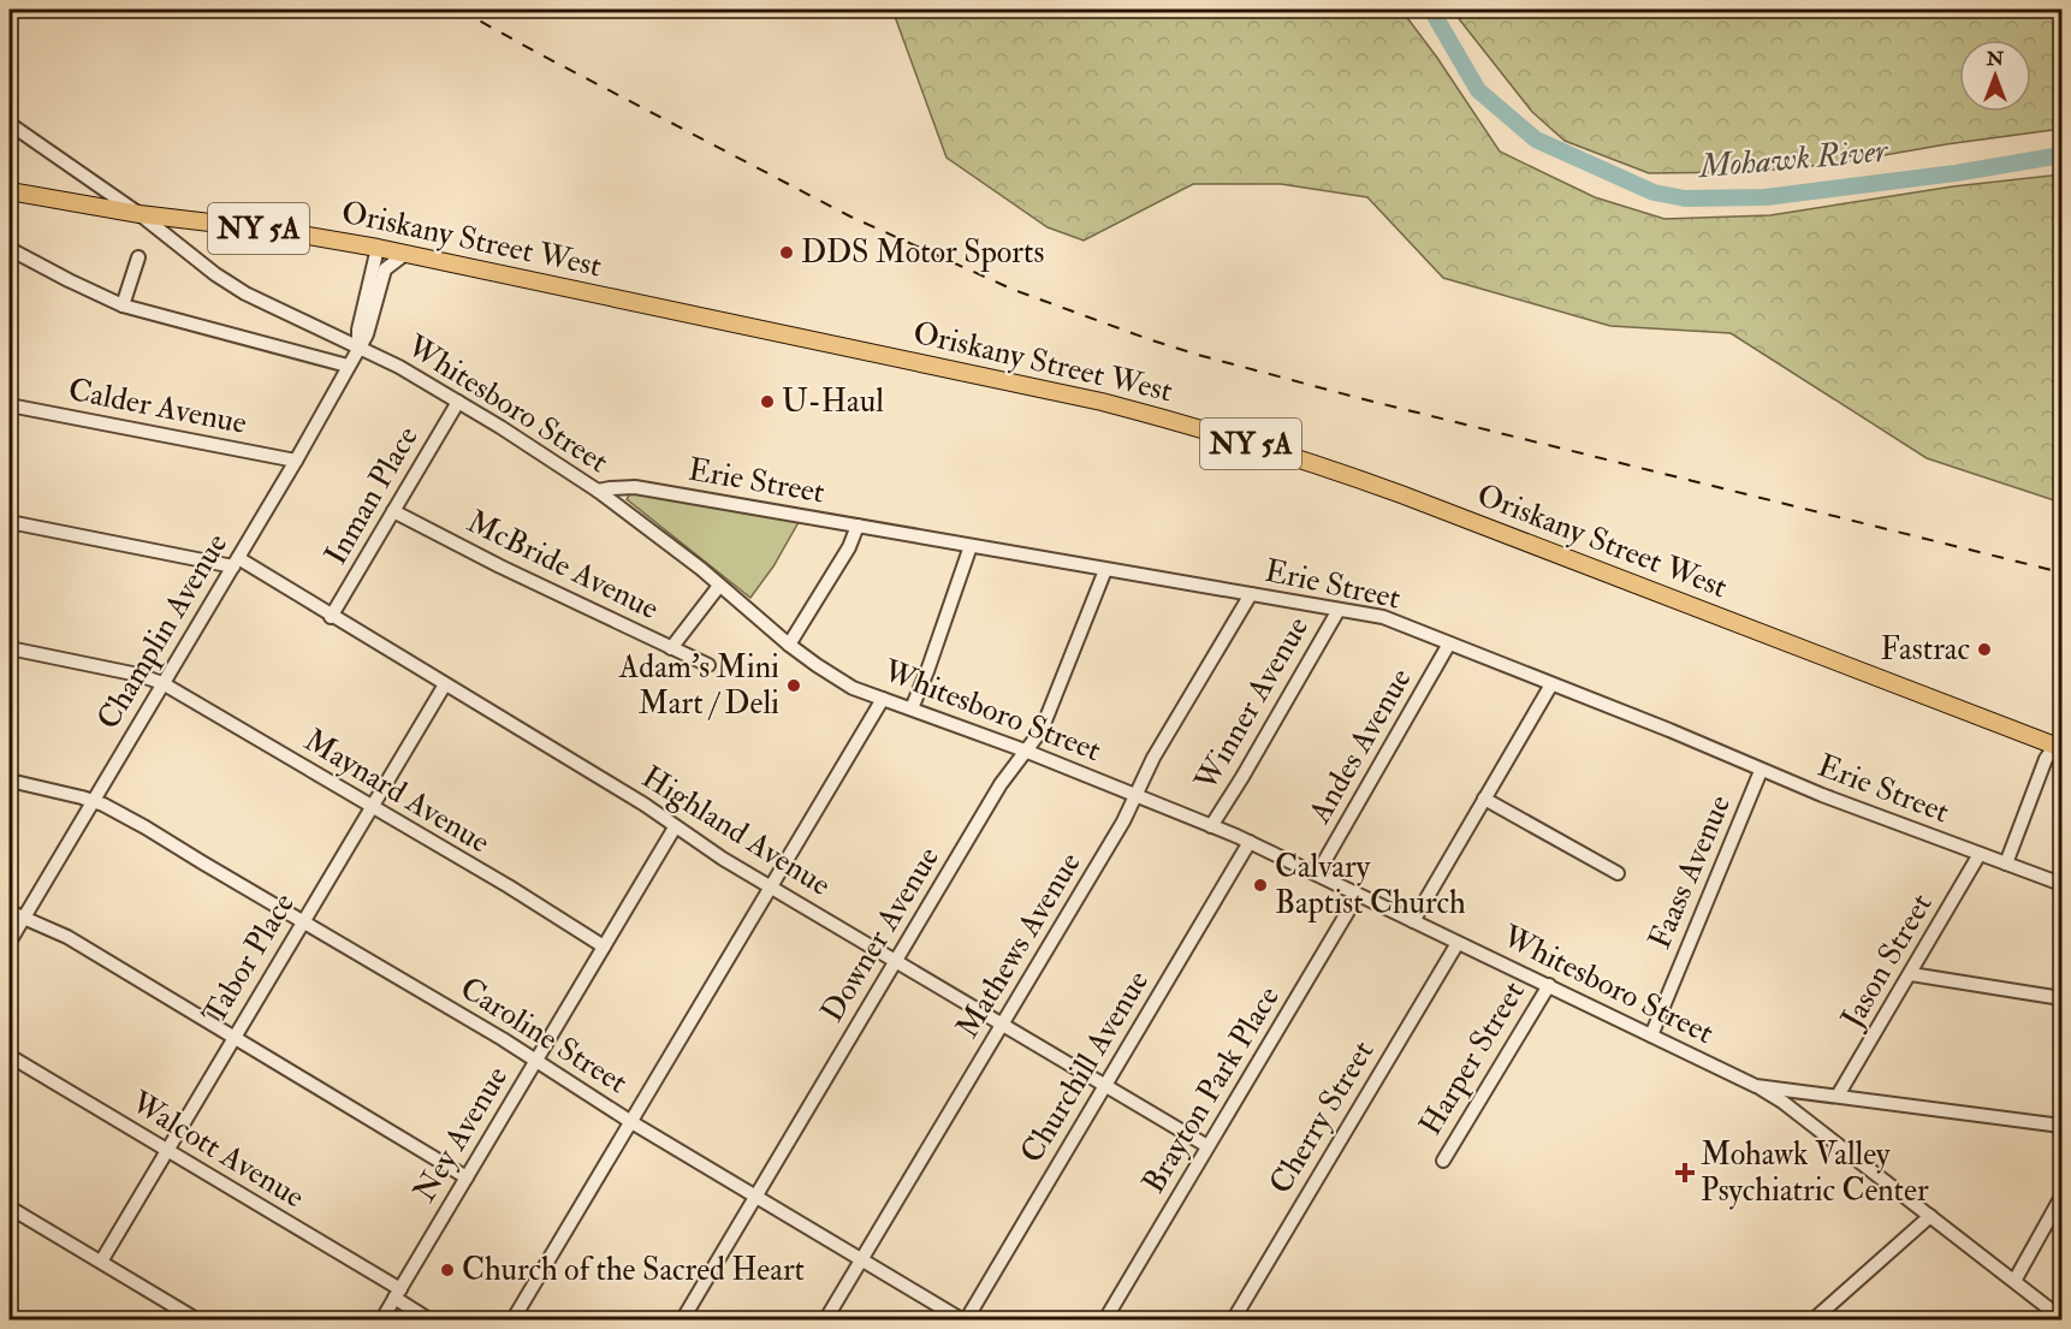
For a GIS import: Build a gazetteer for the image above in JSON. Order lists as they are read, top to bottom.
{
  "streets": {
    "main road": ["NY 5A", "Oriskany Street West"],
    "street": [
      "Whitesboro Street",
      "Calder Avenue",
      "Erie Street",
      "Inman Place",
      "McBride Avenue",
      "Champlin Avenue",
      "Winner Avenue",
      "Andes Avenue",
      "Maynard Avenue",
      "Highland Avenue",
      "Faass Avenue",
      "Downer Avenue",
      "Mathews Avenue",
      "Tabor Place",
      "Jason Street",
      "Caroline Street",
      "Harper Street",
      "Churchill Avenue",
      "Brayton Park Place",
      "Cherry Street",
      "Ney Avenue",
      "Walcott Avenue"
    ]
  },
  "crossings": [
    ["NY 5A", "Oriskany Street West"],
    ["NY 5A", "Whitesboro Street"],
    ["Oriskany Street West", "Whitesboro Street"],
    ["Oriskany Street West", "Champlin Avenue"],
    ["Whitesboro Street", "Erie Street"],
    ["Whitesboro Street", "Inman Place"],
    ["Whitesboro Street", "Champlin Avenue"],
    ["Whitesboro Street", "Winner Avenue"],
    ["Whitesboro Street", "Andes Avenue"],
    ["Whitesboro Street", "Faass Avenue"],
    ["Whitesboro Street", "Downer Avenue"],
    ["Whitesboro Street", "Mathews Avenue"],
    ["Whitesboro Street", "Jason Street"],
    ["Whitesboro Street", "Harper Street"],
    ["Whitesboro Street", "Churchill Avenue"],
    ["Whitesboro Street", "Brayton Park Place"],
    ["Whitesboro Street", "Cherry Street"],
    ["Calder Avenue", "Champlin Avenue"],
    ["Erie Street", "Winner Avenue"],
    ["Erie Street", "Andes Avenue"],
    ["Erie Street", "Faass Avenue"],
    ["Erie Street", "Downer Avenue"],
    ["Erie Street", "Mathews Avenue"],
    ["Erie Street", "Jason Street"],
    ["Inman Place", "McBride Avenue"],
    ["Inman Place", "Highland Avenue"],
    ["Champlin Avenue", "Maynard Avenue"],
    ["Champlin Avenue", "Highland Avenue"],
    ["Champlin Avenue", "Caroline Street"],
    ["Maynard Avenue", "Tabor Place"],
    ["Maynard Avenue", "Ney Avenue"],
    ["Highland Avenue", "Downer Avenue"],
    ["Highland Avenue", "Mathews Avenue"],
    ["Highland Avenue", "Tabor Place"],
    ["Highland Avenue", "Churchill Avenue"],
    ["Highland Avenue", "Brayton Park Place"],
    ["Highland Avenue", "Ney Avenue"],
    ["Downer Avenue", "Caroline Street"],
    ["Mathews Avenue", "Caroline Street"],
    ["Tabor Place", "Caroline Street"],
    ["Tabor Place", "Walcott Avenue"],
    ["Caroline Street", "Churchill Avenue"],
    ["Caroline Street", "Ney Avenue"],
    ["Ney Avenue", "Walcott Avenue"]
  ],
  "water": ["Mohawk River"],
  "places": {
    "other": [
      "DDS Motor Sports",
      "U-Haul",
      "Fastrac",
      "Adam's Mini Mart / Deli",
      "Calvary Baptist Church",
      "Church of the Sacred Heart"
    ],
    "health": ["Mohawk Valley Psychiatric Center"]
  },
  "north": "top"
}
